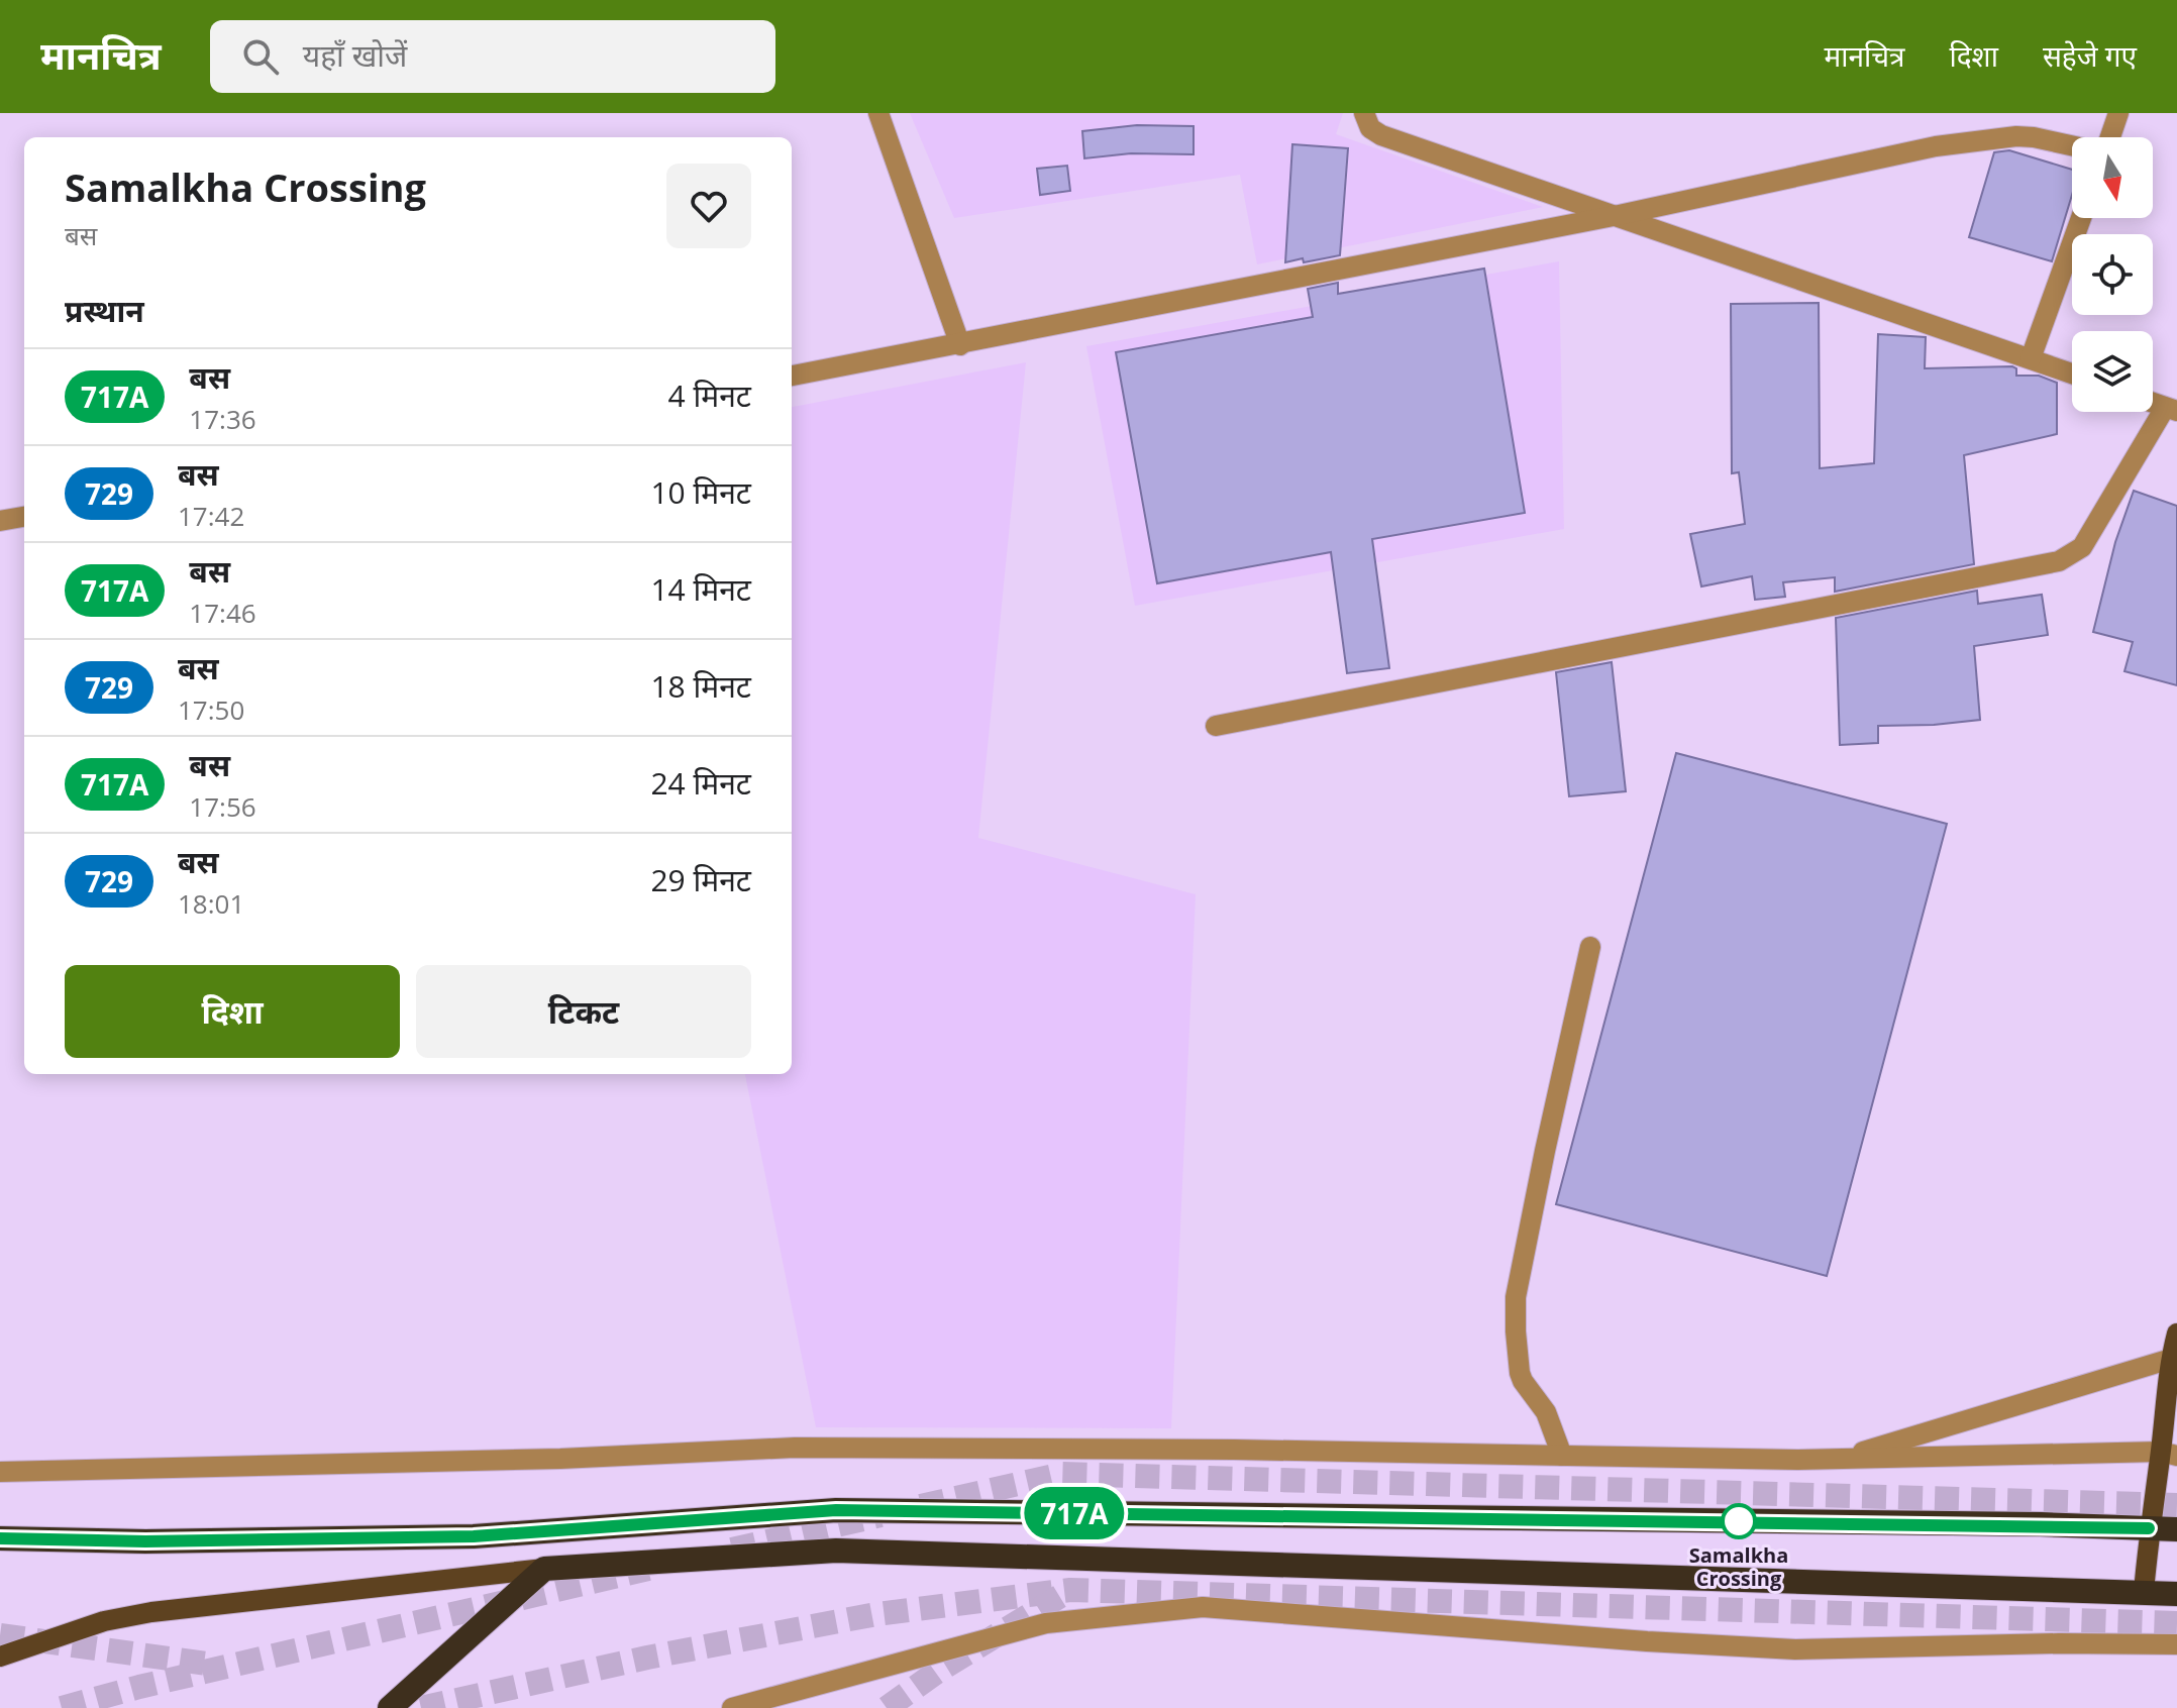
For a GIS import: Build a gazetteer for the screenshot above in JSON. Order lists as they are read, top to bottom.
{
  "places": ["Samalkha Crossing"],
  "lines": ["bus line 717A"],
  "north": "bottom",
  "page": {
    "header": "मानचित्र",
    "search": "यहाँ खोजें",
    "nav": ["मानचित्र", "दिशा", "सहेजे गए"],
    "on_map": "717A",
    "heading": [
      ["Samalkha Crossing", "बस"],
      "प्रस्थान"
    ],
    "list": [
      {
        "mark": "717A",
        "name": "बस",
        "note": "17:36",
        "value": "4 मिनट"
      },
      {
        "mark": "729",
        "name": "बस",
        "note": "17:42",
        "value": "10 मिनट"
      },
      {
        "mark": "717A",
        "name": "बस",
        "note": "17:46",
        "value": "14 मिनट"
      },
      {
        "mark": "729",
        "name": "बस",
        "note": "17:50",
        "value": "18 मिनट"
      },
      {
        "mark": "717A",
        "name": "बस",
        "note": "17:56",
        "value": "24 मिनट"
      },
      {
        "mark": "729",
        "name": "बस",
        "note": "18:01",
        "value": "29 मिनट"
      }
    ],
    "buttons": ["दिशा", "टिकट"]
  }
}
